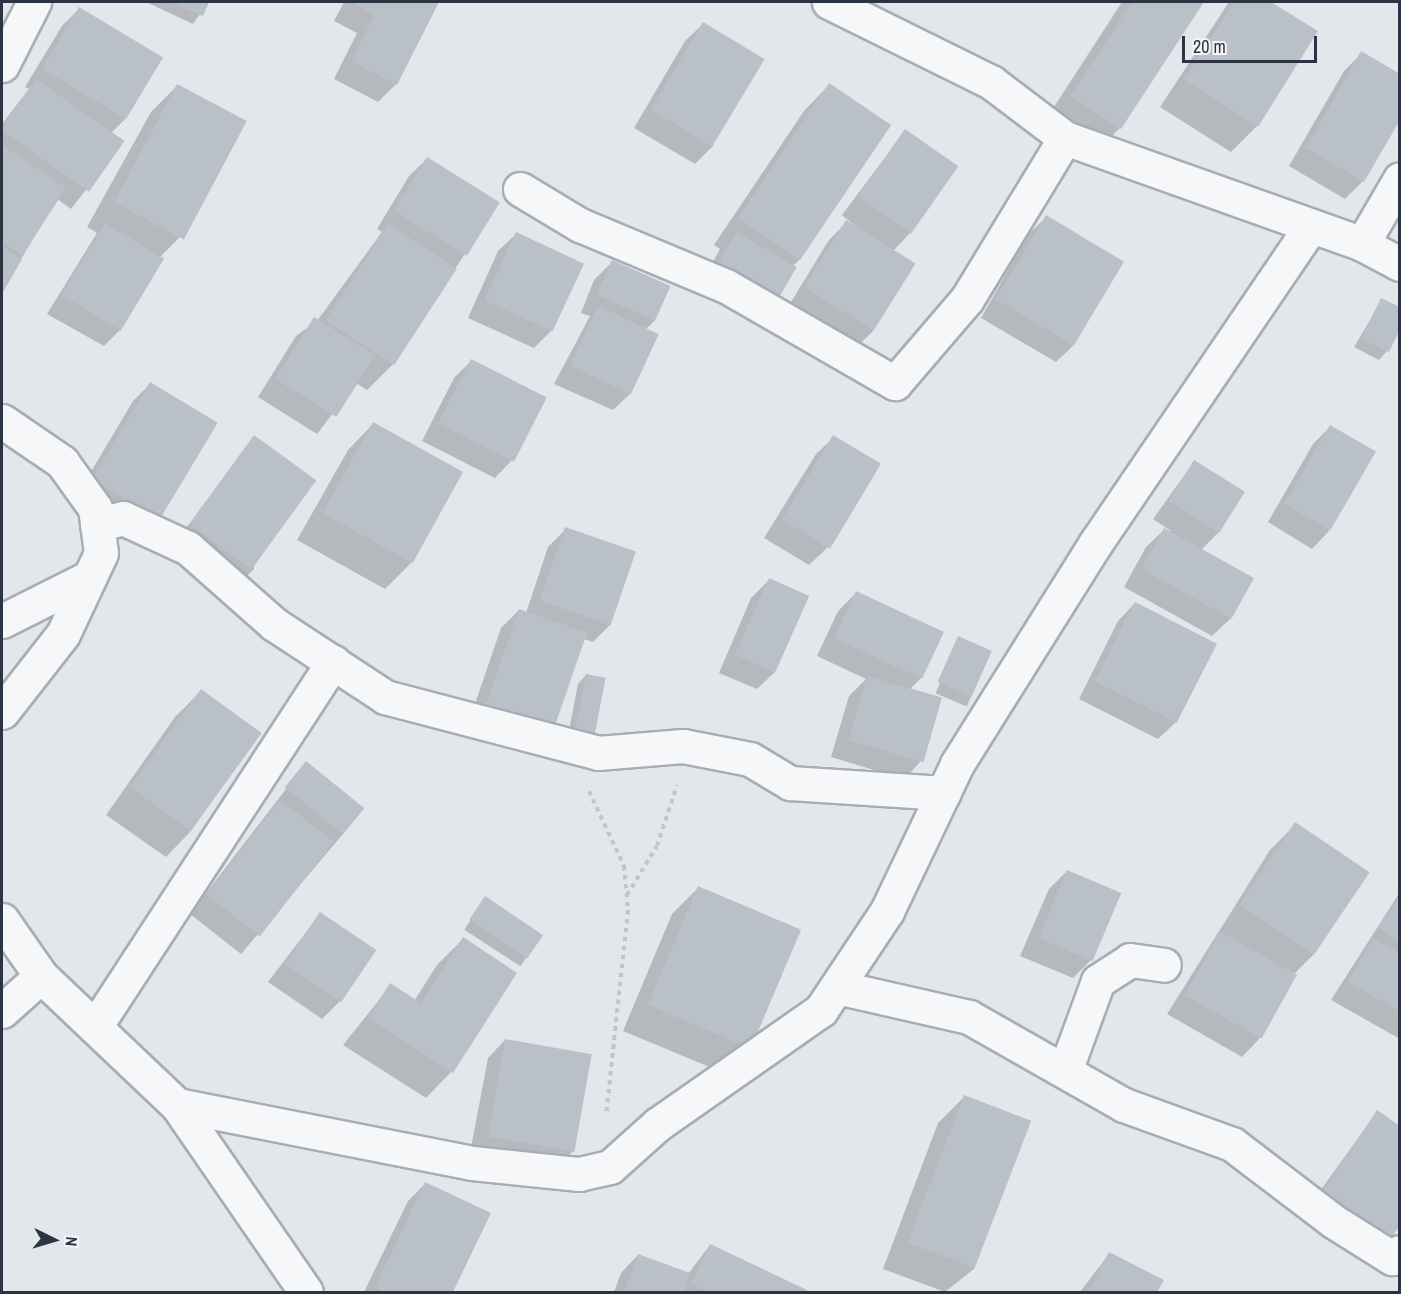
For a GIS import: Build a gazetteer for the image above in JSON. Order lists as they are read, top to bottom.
{
  "scale_bar": "20 m",
  "north": "right"
}
